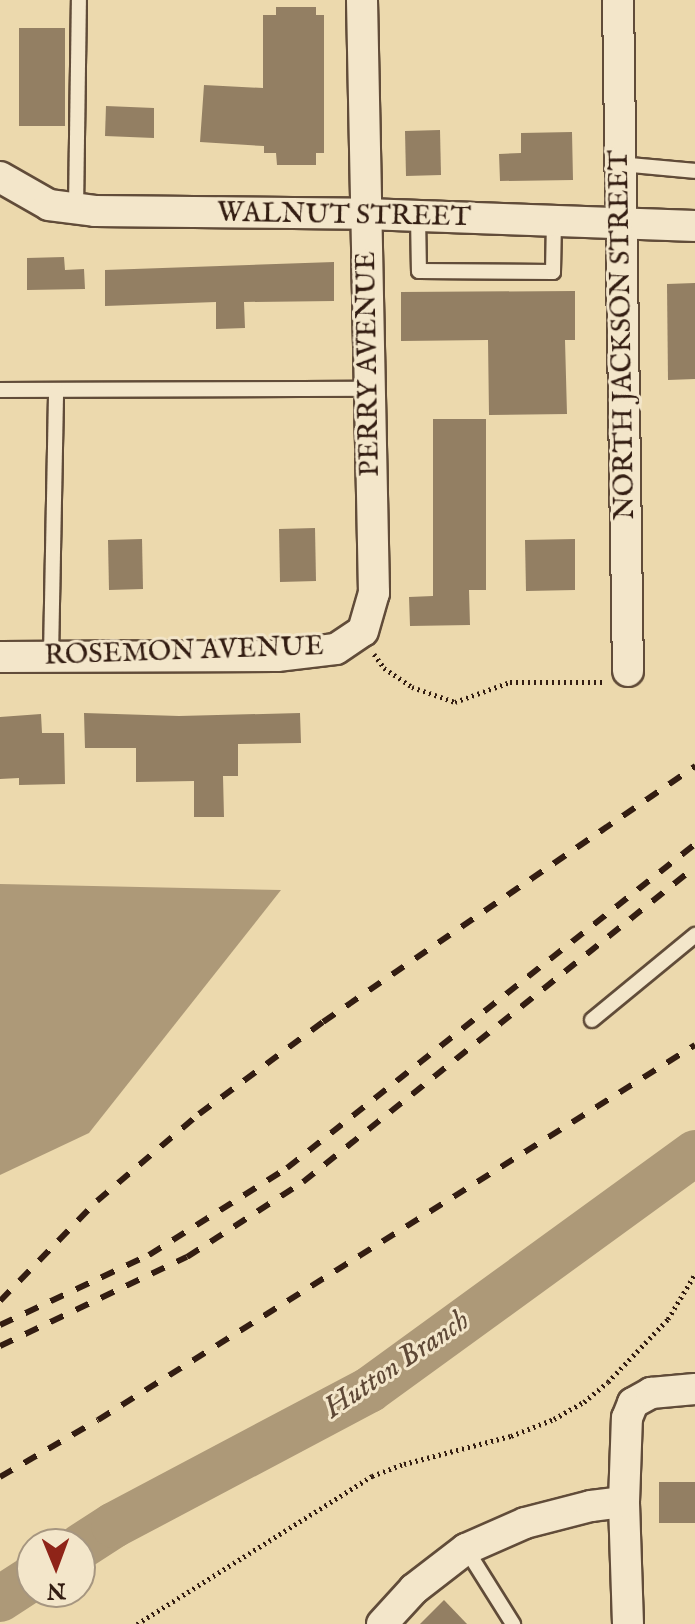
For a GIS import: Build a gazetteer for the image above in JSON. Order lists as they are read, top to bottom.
{
  "streets": {
    "street": [
      "WALNUT STREET",
      "NORTH JACKSON STREET",
      "PERRY AVENUE",
      "ROSEMON AVENUE"
    ]
  },
  "crossings": [
    ["WALNUT STREET", "NORTH JACKSON STREET"],
    ["WALNUT STREET", "PERRY AVENUE"],
    ["PERRY AVENUE", "ROSEMON AVENUE"]
  ],
  "water": ["Hutton Branch"],
  "north": "bottom"
}
